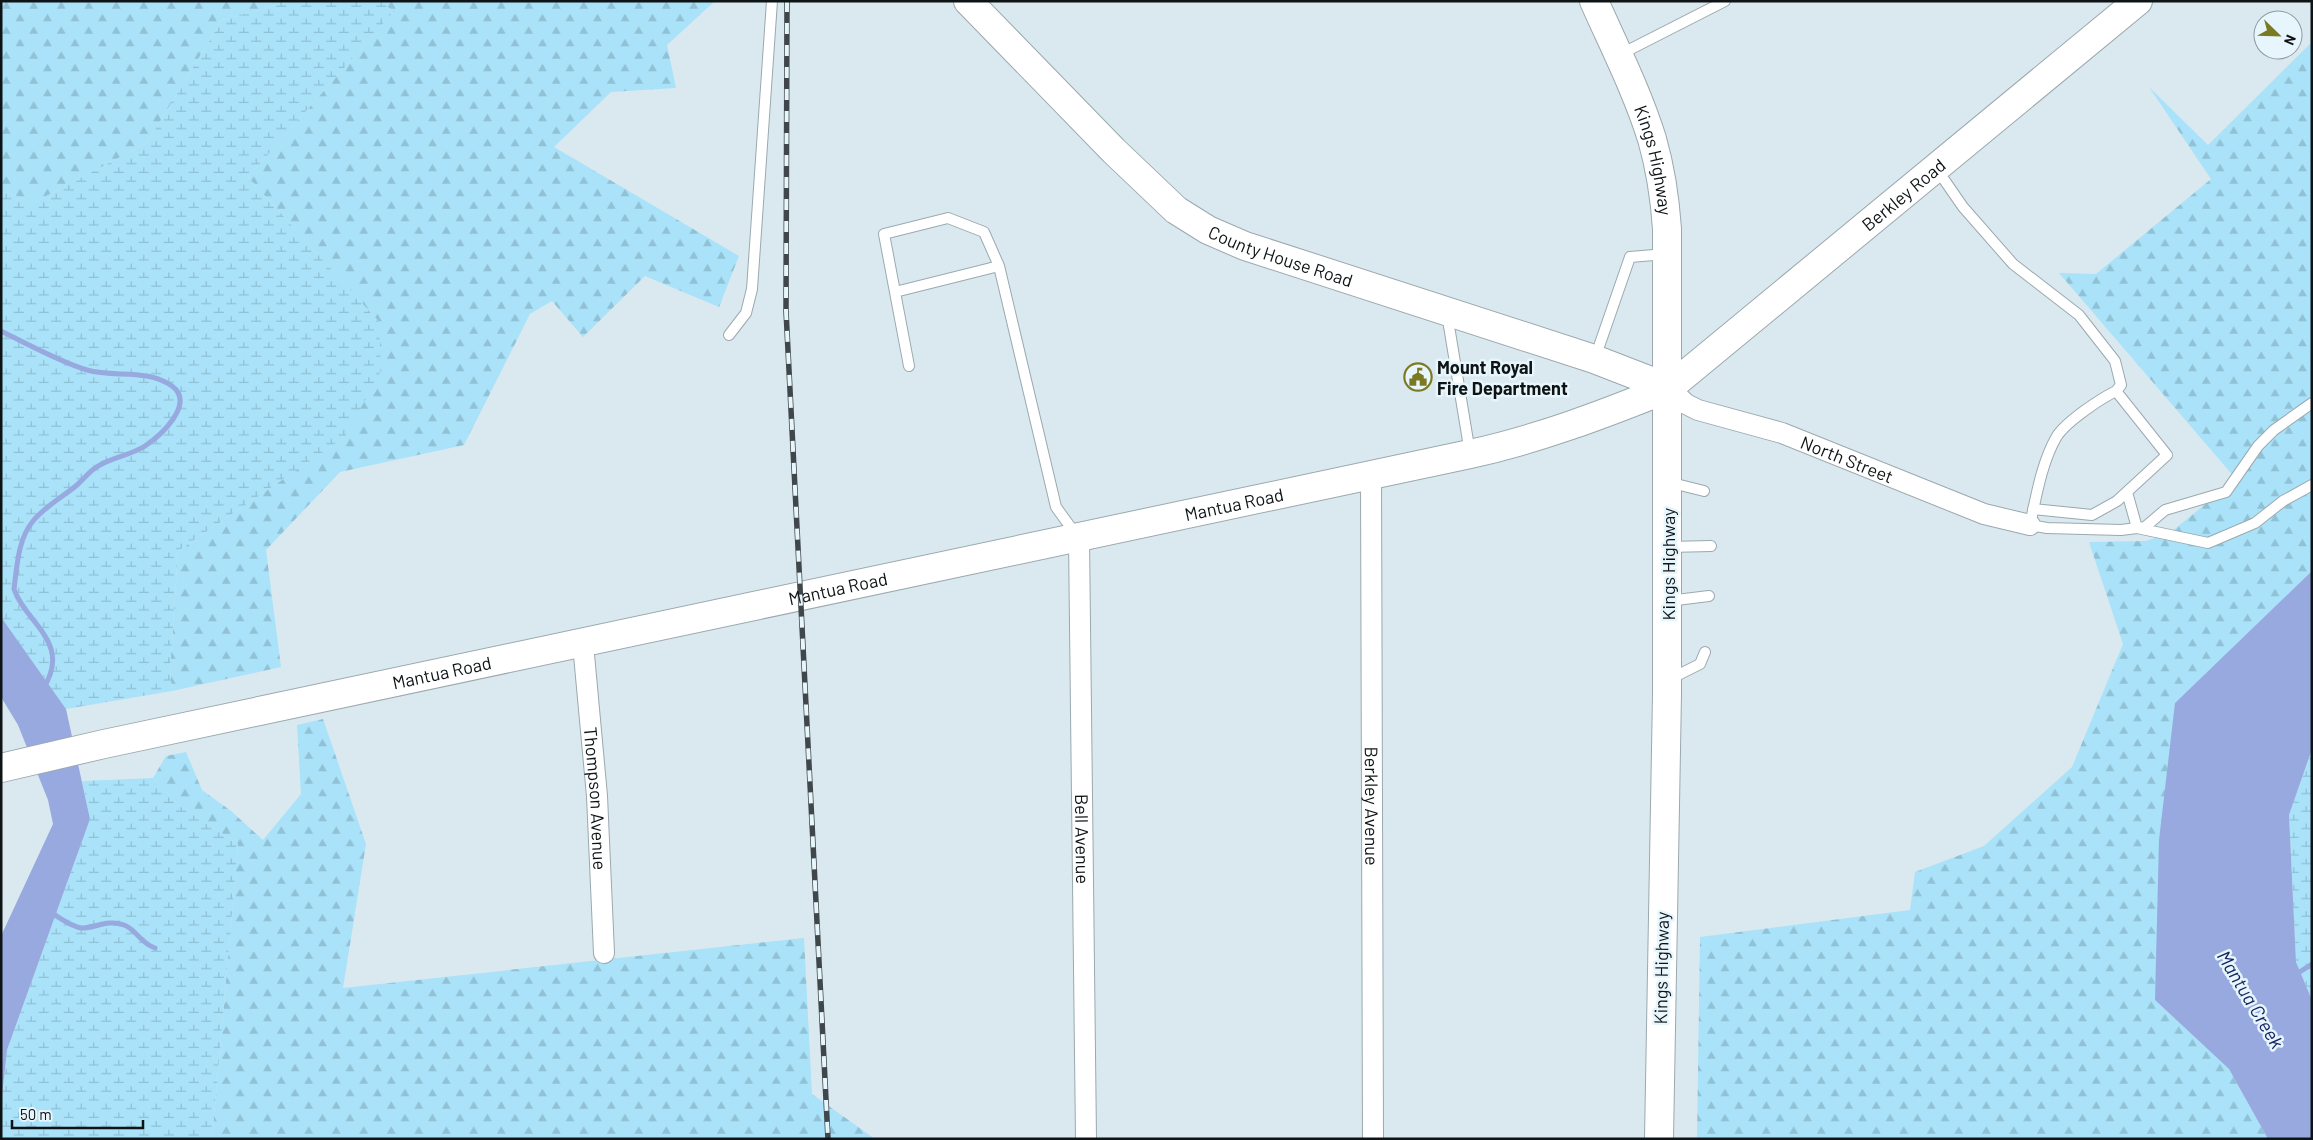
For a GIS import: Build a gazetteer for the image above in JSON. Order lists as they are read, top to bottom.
{
  "streets": {
    "main road": [
      "Kings Highway",
      "Berkley Road",
      "County House Road",
      "Mantua Road"
    ],
    "street": [
      "North Street",
      "Thompson Avenue",
      "Berkley Avenue",
      "Bell Avenue"
    ]
  },
  "crossings": [
    ["Kings Highway", "Berkley Road"],
    ["Kings Highway", "County House Road"],
    ["Kings Highway", "North Street"],
    ["Kings Highway", "Mantua Road"],
    ["Berkley Road", "County House Road"],
    ["Berkley Road", "North Street"],
    ["Berkley Road", "Mantua Road"],
    ["County House Road", "North Street"],
    ["County House Road", "Mantua Road"],
    ["North Street", "Mantua Road"],
    ["Mantua Road", "Thompson Avenue"],
    ["Mantua Road", "Berkley Avenue"],
    ["Mantua Road", "Bell Avenue"]
  ],
  "water": ["Mantua Creek"],
  "places": {
    "public building": ["Mount Royal Fire Department"]
  },
  "scale_bar": "50 m",
  "north": "bottom right"
}
